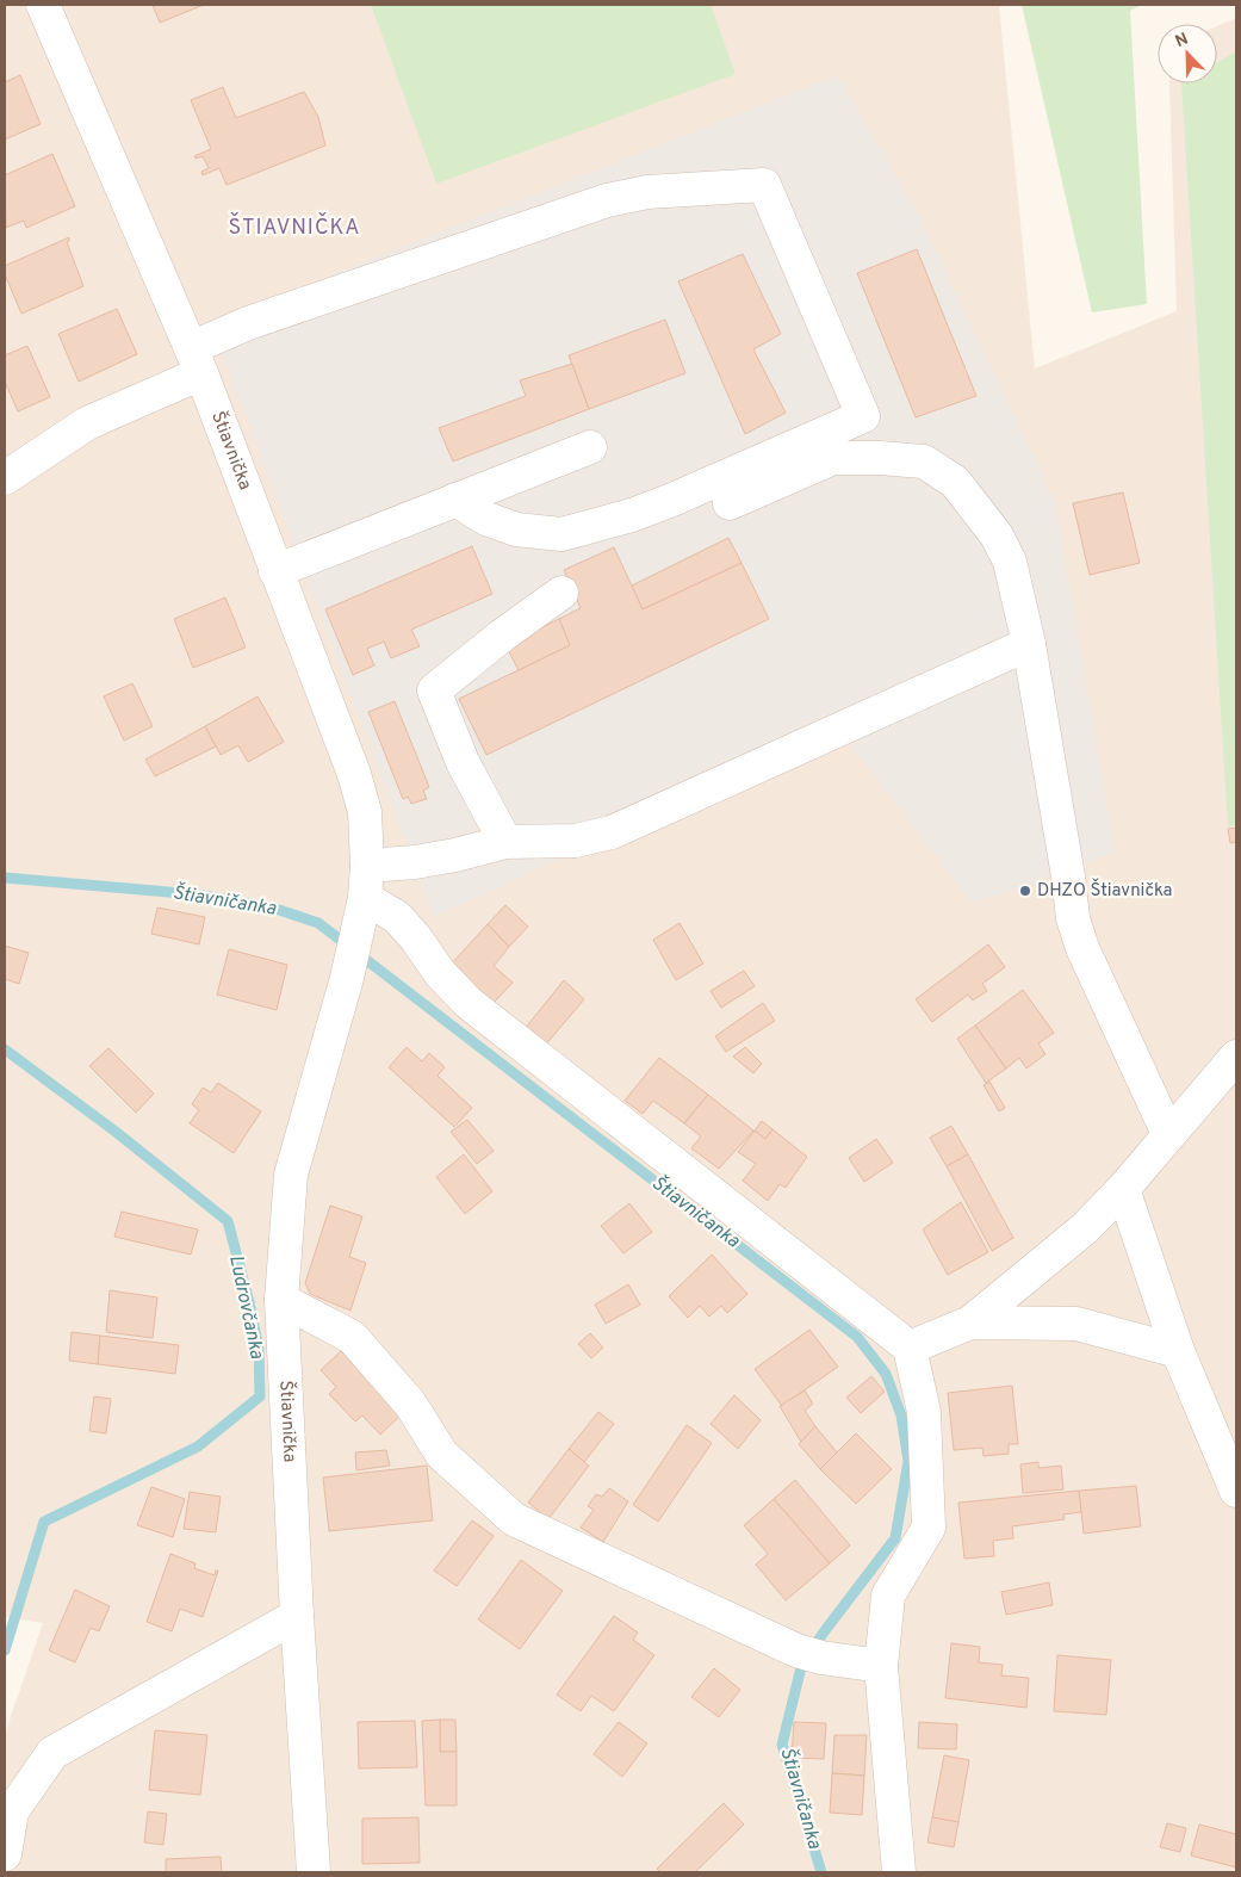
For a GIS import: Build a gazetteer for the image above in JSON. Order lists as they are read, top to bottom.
{
  "streets": {
    "street": ["Štiavnička"]
  },
  "districts": ["ŠTIAVNIČKA"],
  "water": ["Štiavničanka", "Ludrovčanka"],
  "places": ["DHZO Štiavnička"],
  "north": "top left"
}
